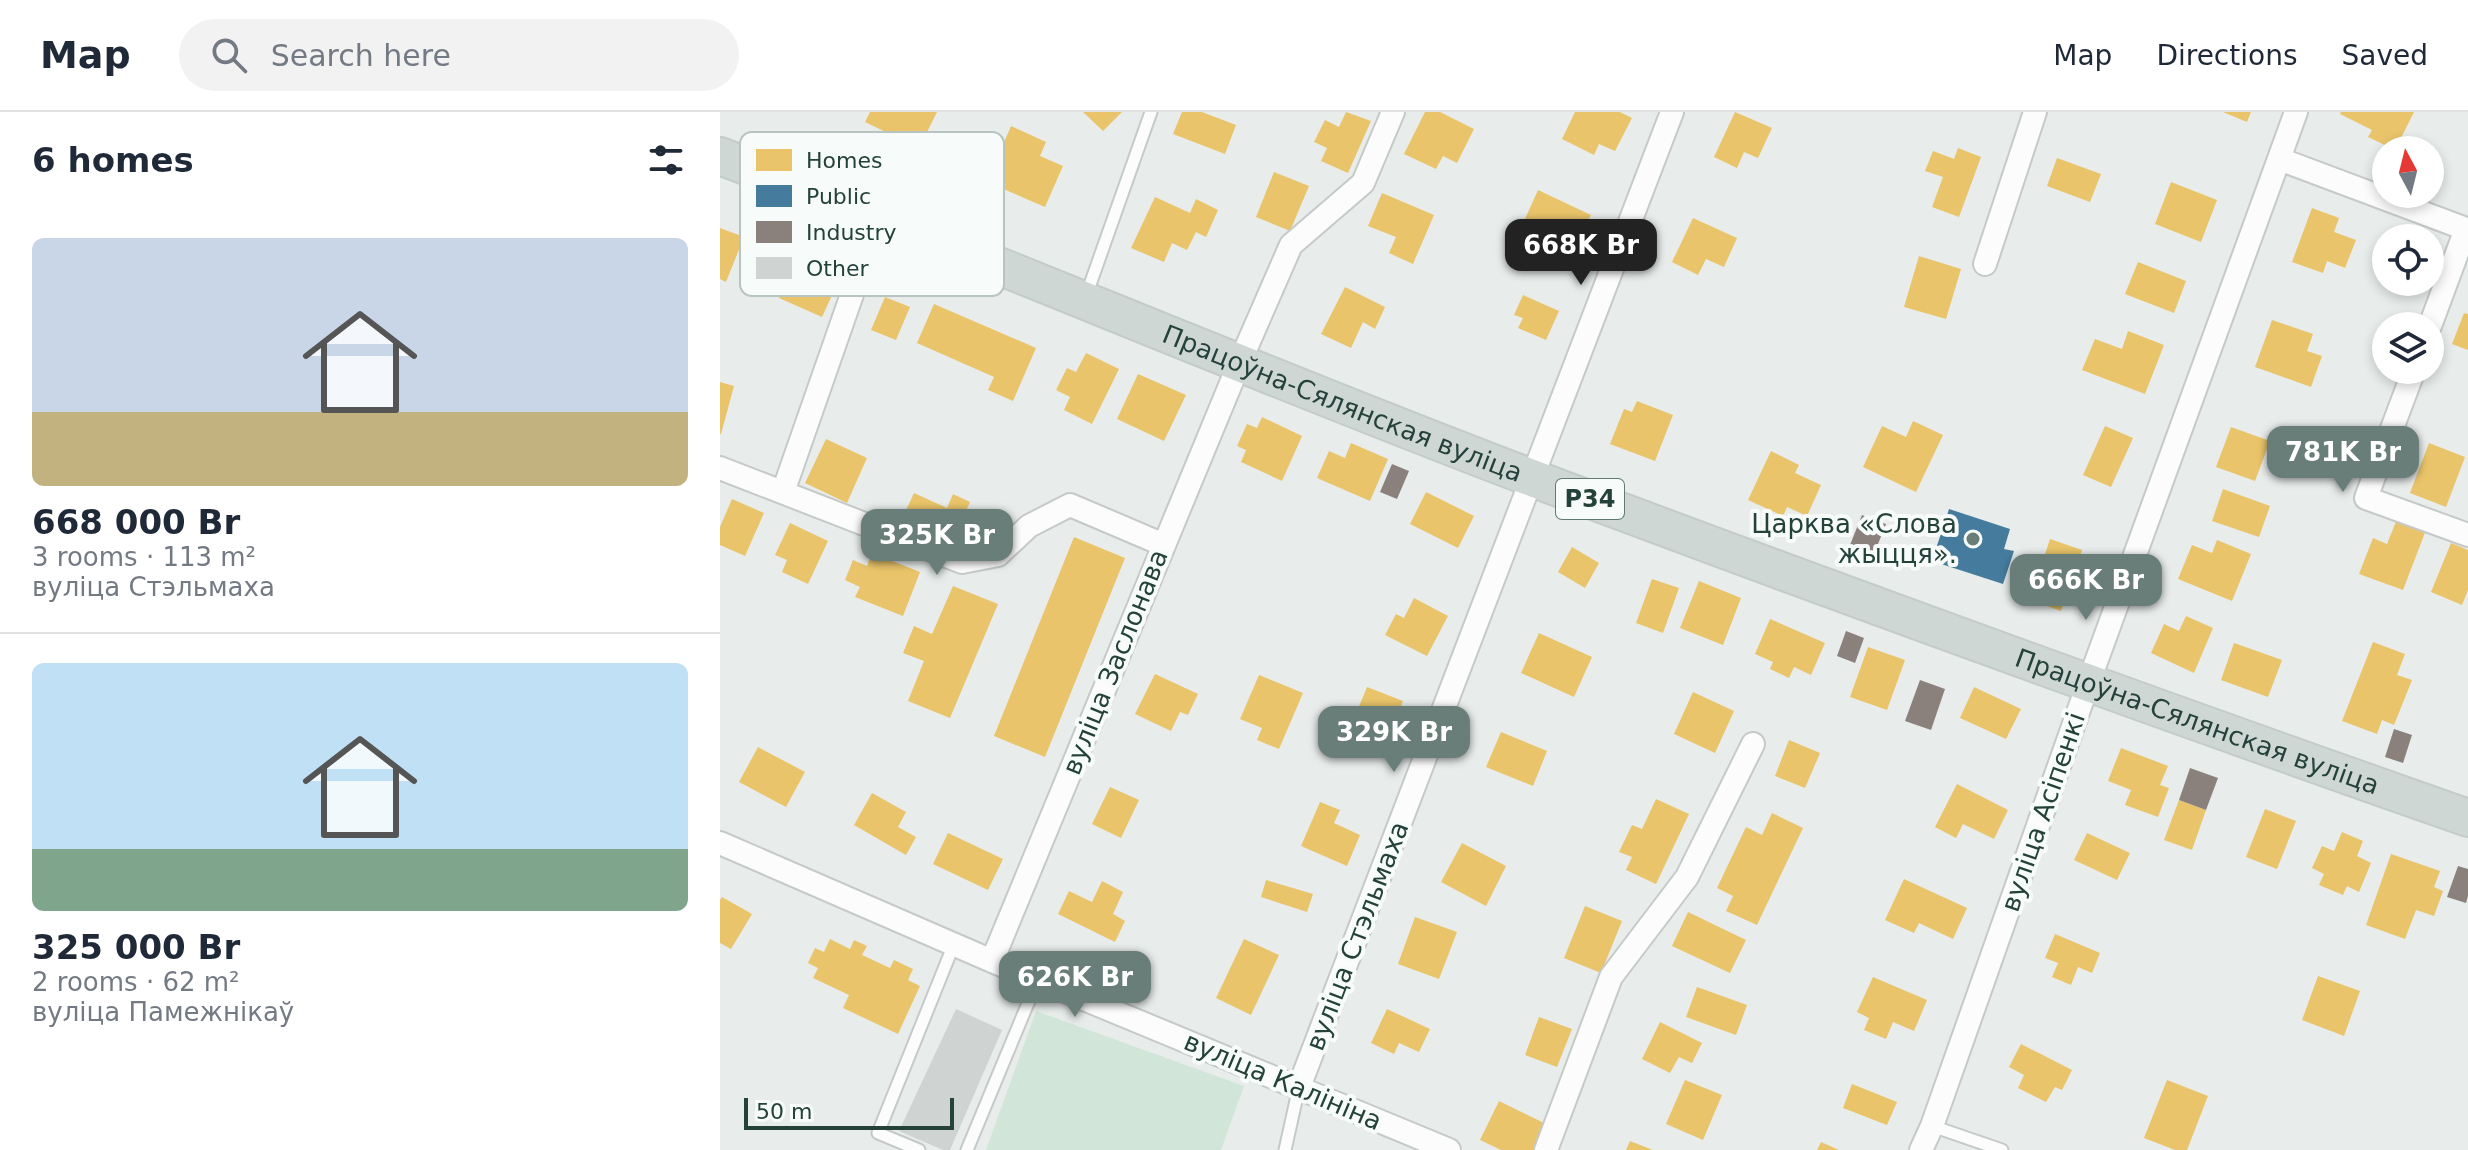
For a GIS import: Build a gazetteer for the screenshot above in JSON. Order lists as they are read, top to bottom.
{
  "streets": {
    "main road": ["Працоўна-Сялянская вуліца", "Р34"],
    "street": [
      "вуліца Заслонава",
      "вуліца Асіпенкі",
      "вуліца Стэльмаха",
      "вуліца Калініна"
    ]
  },
  "crossings": [
    ["Працоўна-Сялянская вуліца", "вуліца Заслонава"],
    ["Працоўна-Сялянская вуліца", "вуліца Асіпенкі"],
    ["Працоўна-Сялянская вуліца", "вуліца Стэльмаха"],
    ["вуліца Заслонава", "вуліца Калініна"],
    ["вуліца Стэльмаха", "вуліца Калініна"]
  ],
  "places": ["Царква «Слова жыцця»."],
  "legend": [
    "Homes",
    "Public",
    "Industry",
    "Other"
  ],
  "scale_bar": "50 m",
  "north": "top",
  "page": {
    "header": "Map",
    "search": "Search here",
    "nav": ["Map", "Directions", "Saved"],
    "heading": "6 homes",
    "list": [
      {
        "name": "668 000 Br",
        "note": "3 rooms · 113 m² · вуліца Стэльмаха"
      },
      {
        "name": "325 000 Br",
        "note": "2 rooms · 62 m² · вуліца Памежнікаў"
      }
    ],
    "price": [
      "668K Br",
      "781K Br",
      "325K Br",
      "666K Br",
      "329K Br",
      "626K Br"
    ],
    "scale": "50 m"
  }
}
